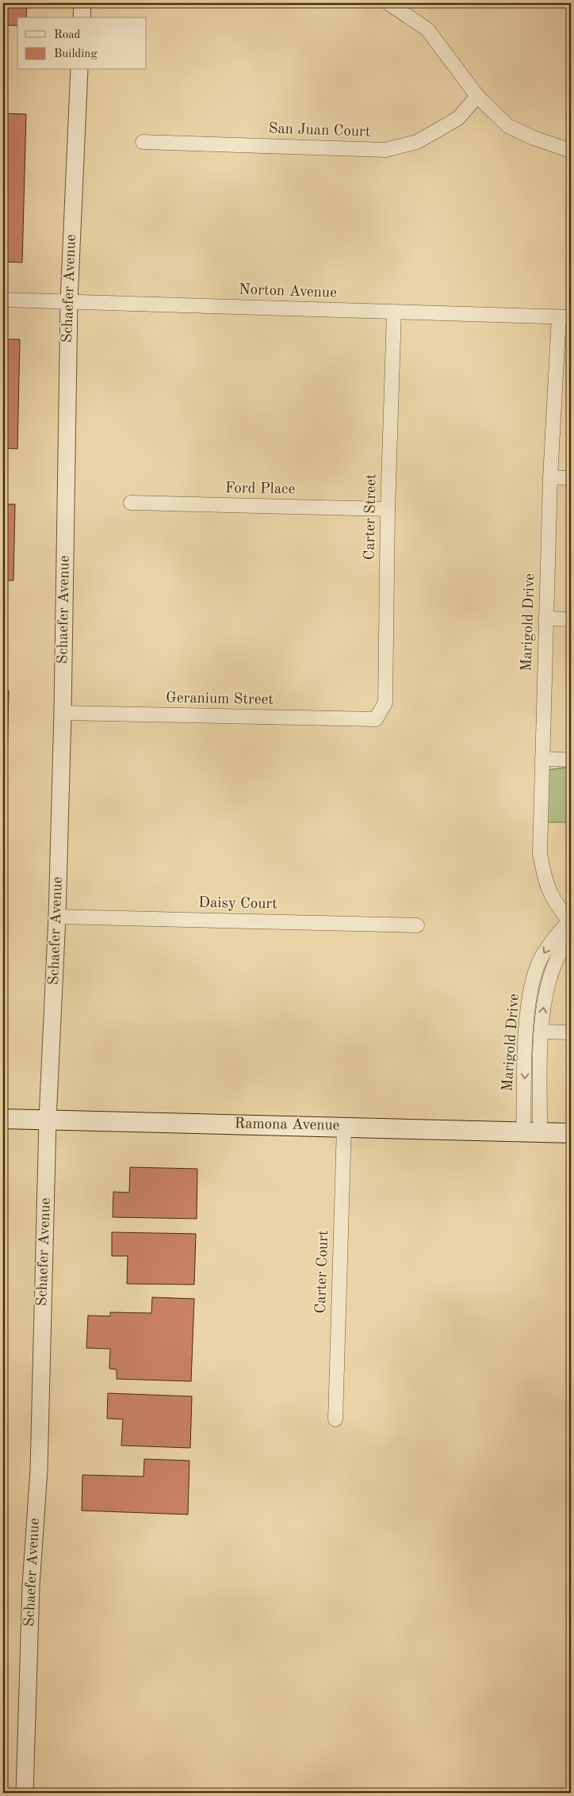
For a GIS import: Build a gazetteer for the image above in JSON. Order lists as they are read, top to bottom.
{
  "streets": {
    "main road": ["Ramona Avenue"],
    "street": [
      "San Juan Court",
      "Schaefer Avenue",
      "Norton Avenue",
      "Ford Place",
      "Carter Street",
      "Marigold Drive",
      "Geranium Street",
      "Daisy Court",
      "Carter Court"
    ]
  },
  "crossings": [
    ["Schaefer Avenue", "Norton Avenue"],
    ["Schaefer Avenue", "Geranium Street"],
    ["Schaefer Avenue", "Daisy Court"],
    ["Schaefer Avenue", "Ramona Avenue"],
    ["Norton Avenue", "Carter Street"],
    ["Norton Avenue", "Marigold Drive"],
    ["Ford Place", "Carter Street"],
    ["Carter Street", "Geranium Street"],
    ["Marigold Drive", "Ramona Avenue"],
    ["Ramona Avenue", "Carter Court"]
  ],
  "legend": ["Road", "Building"]
}
